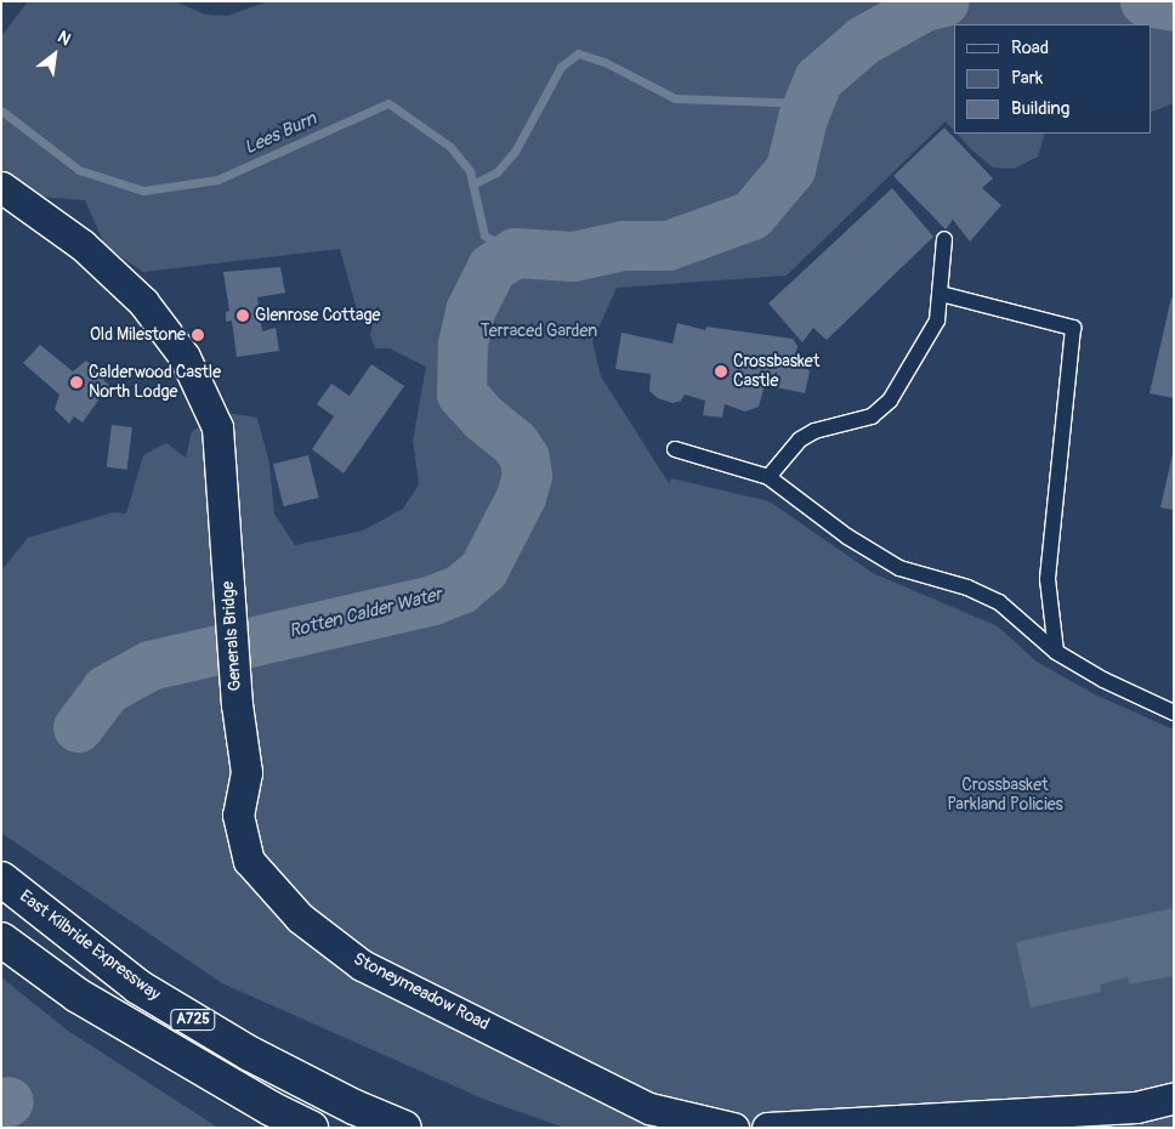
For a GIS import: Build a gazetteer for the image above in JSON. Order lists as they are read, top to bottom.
{
  "streets": {
    "highway": ["East Kilbride Expressway", "A725"],
    "street": ["Generals Bridge", "Stoneymeadow Road"]
  },
  "crossings": [
    ["Generals Bridge", "Stoneymeadow Road"]
  ],
  "water": ["Lees Burn", "Rotten Calder Water"],
  "parks": ["Terraced Garden", "Crossbasket Parkland Policies"],
  "places": [
    "Glenrose Cottage",
    "Old Milestone",
    "Crossbasket Castle",
    "Calderwood Castle North Lodge"
  ],
  "legend": ["Road", "Park", "Building"],
  "north": "top right"
}
